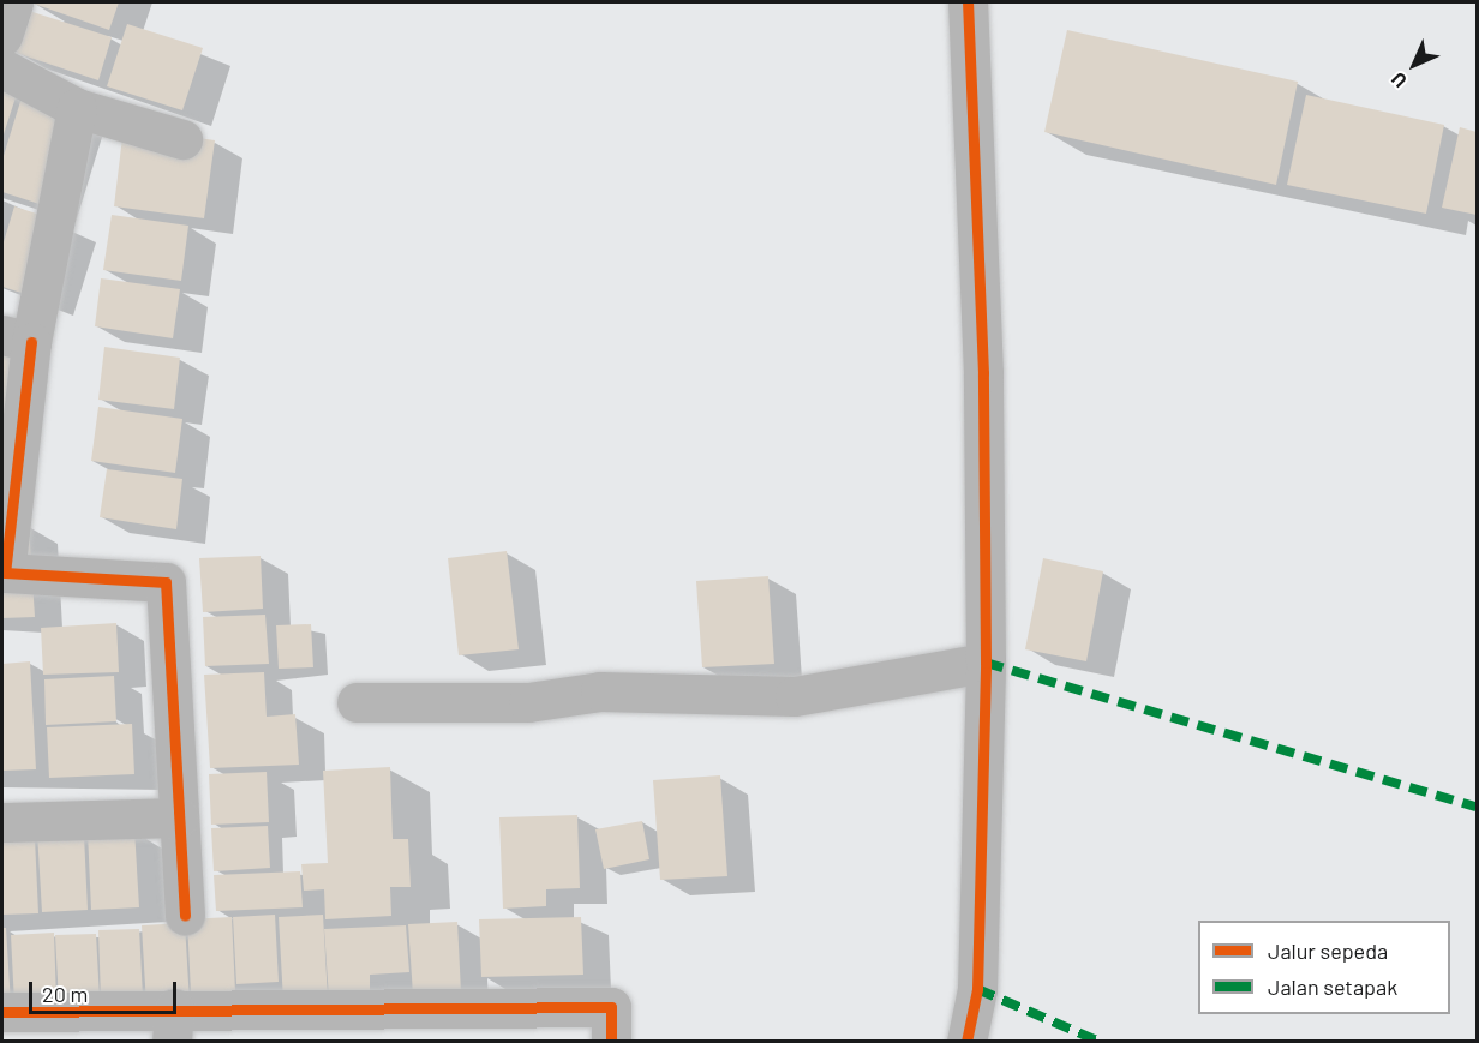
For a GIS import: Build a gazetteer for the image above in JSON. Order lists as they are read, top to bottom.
{
  "legend": ["Jalur sepeda", "Jalan setapak"],
  "scale_bar": "20 m",
  "north": "bottom left"
}
